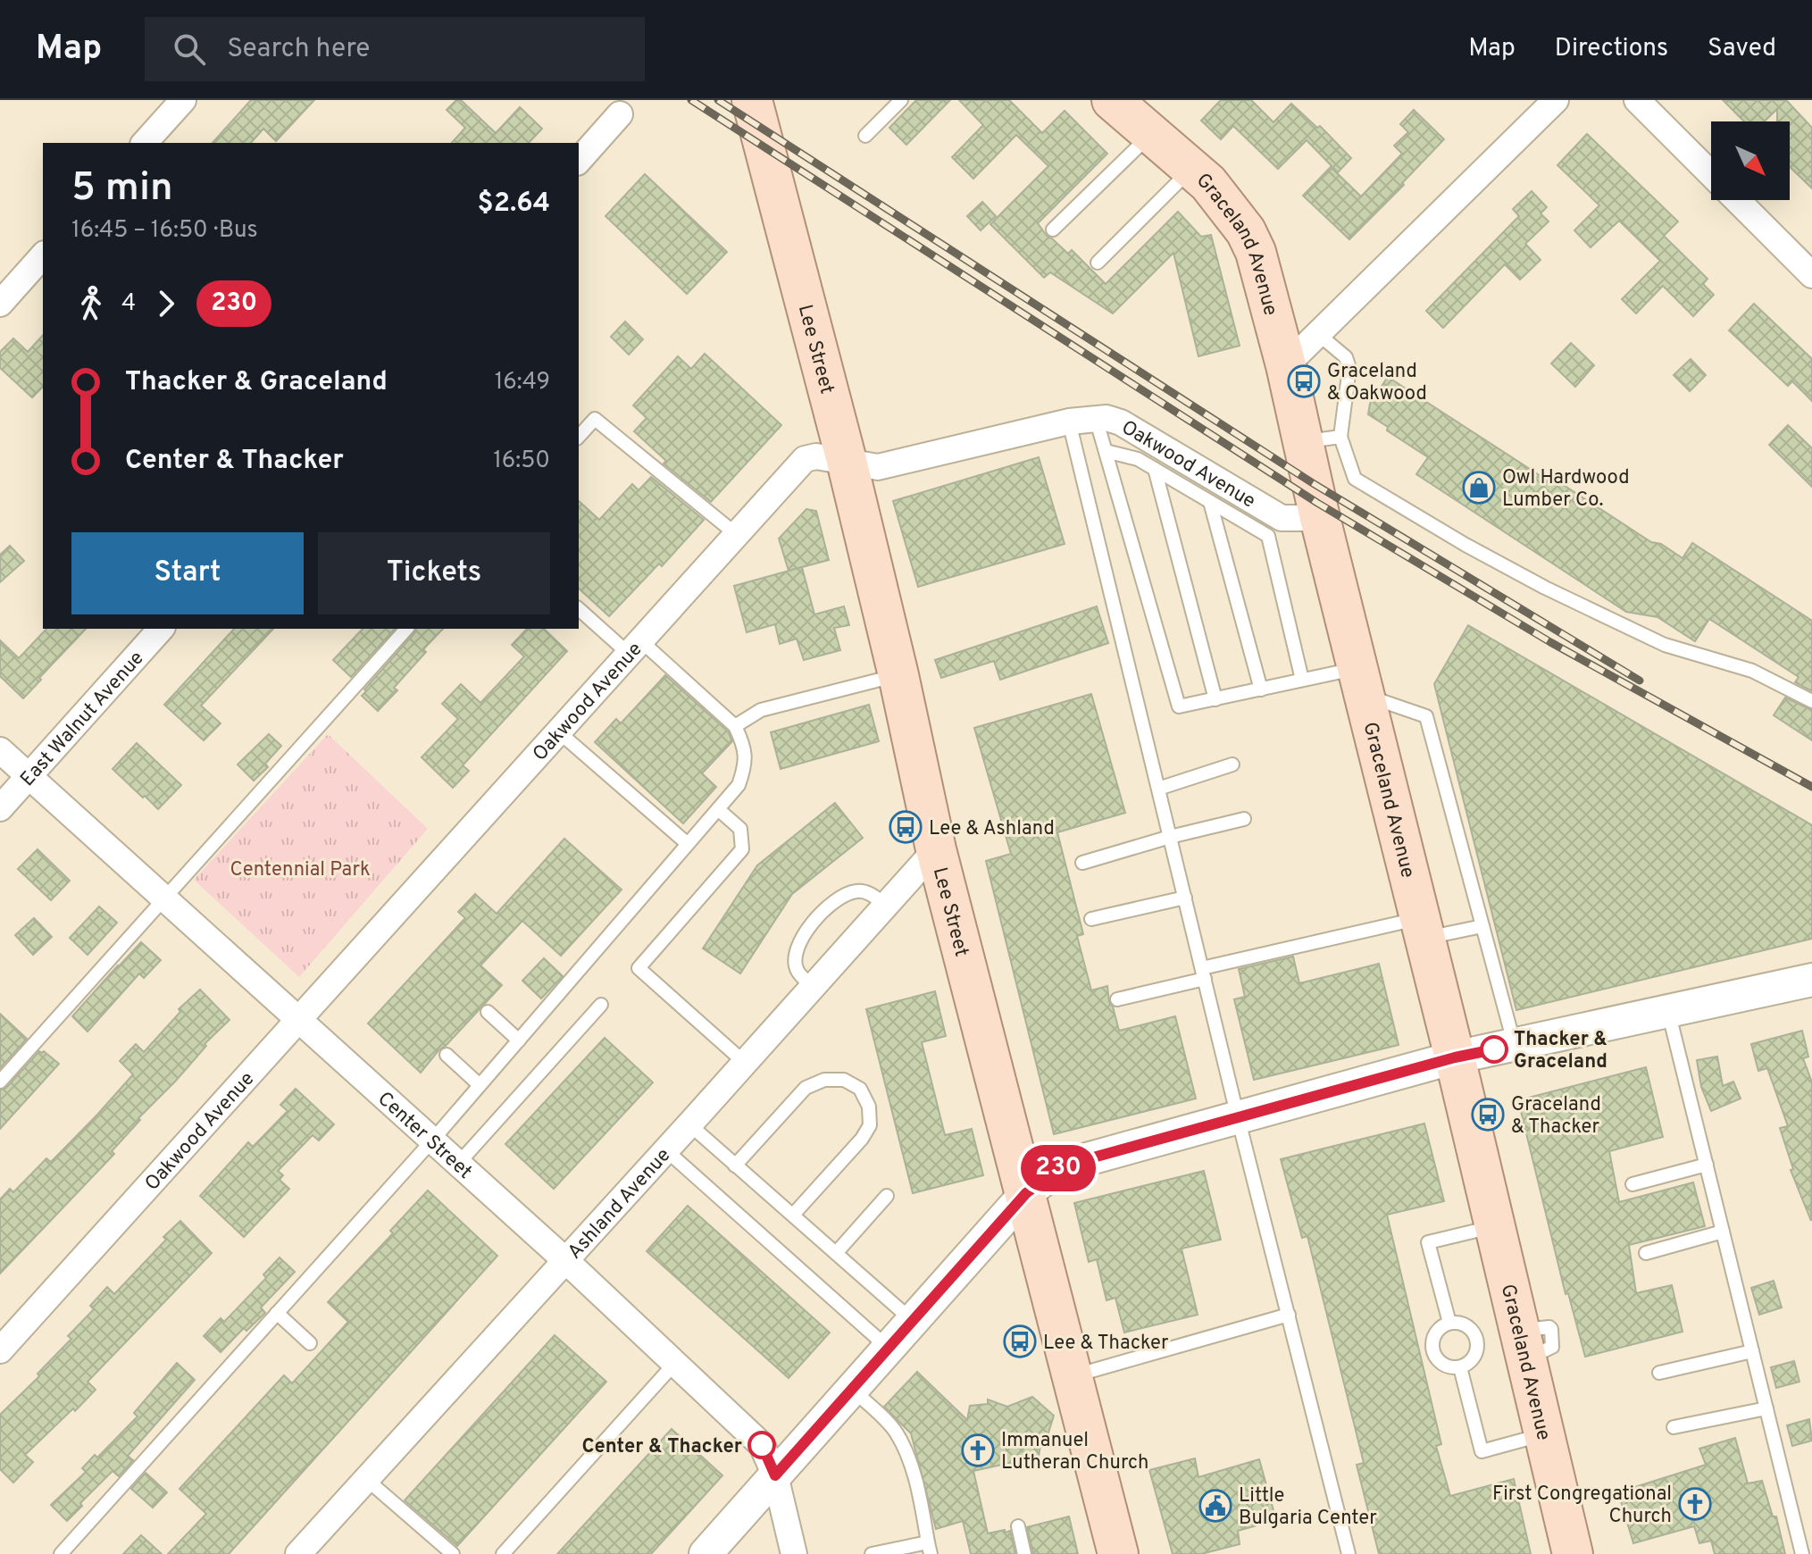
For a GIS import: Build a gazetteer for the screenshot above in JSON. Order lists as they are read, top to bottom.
{
  "streets": {
    "main road": ["Graceland Avenue", "Lee Street"],
    "street": [
      "Oakwood Avenue",
      "East Walnut Avenue",
      "Center Street",
      "Ashland Avenue"
    ]
  },
  "crossings": [
    ["Graceland Avenue", "Oakwood Avenue"],
    ["Lee Street", "Oakwood Avenue"],
    ["Lee Street", "Ashland Avenue"],
    ["Oakwood Avenue", "Center Street"],
    ["East Walnut Avenue", "Center Street"],
    ["Center Street", "Ashland Avenue"]
  ],
  "parks": ["Centennial Park"],
  "places": {
    "bus stop": [
      "Graceland & Oakwood",
      "Lee & Ashland",
      "Graceland & Thacker",
      "Lee & Thacker"
    ],
    "shop": ["Owl Hardwood Lumber Co."],
    "other": ["Thacker & Graceland", "Center & Thacker"],
    "church": ["Immanuel Lutheran Church", "First Congregational Church"],
    "public building": ["Little Bulgaria Center"]
  },
  "lines": ["bus line 230"],
  "north": "bottom right",
  "page": {
    "header": "Map",
    "search": "Search here",
    "nav": ["Map", "Directions", "Saved"],
    "on_map": "230",
    "heading": ["5 min", "16:45 – 16:50 · Bus", "$2.64"],
    "legs": ["4", "230"],
    "list": [
      {
        "name": "Thacker & Graceland",
        "value": "16:49"
      },
      {
        "name": "Center & Thacker",
        "value": "16:50"
      }
    ],
    "buttons": ["Start", "Tickets"]
  }
}
